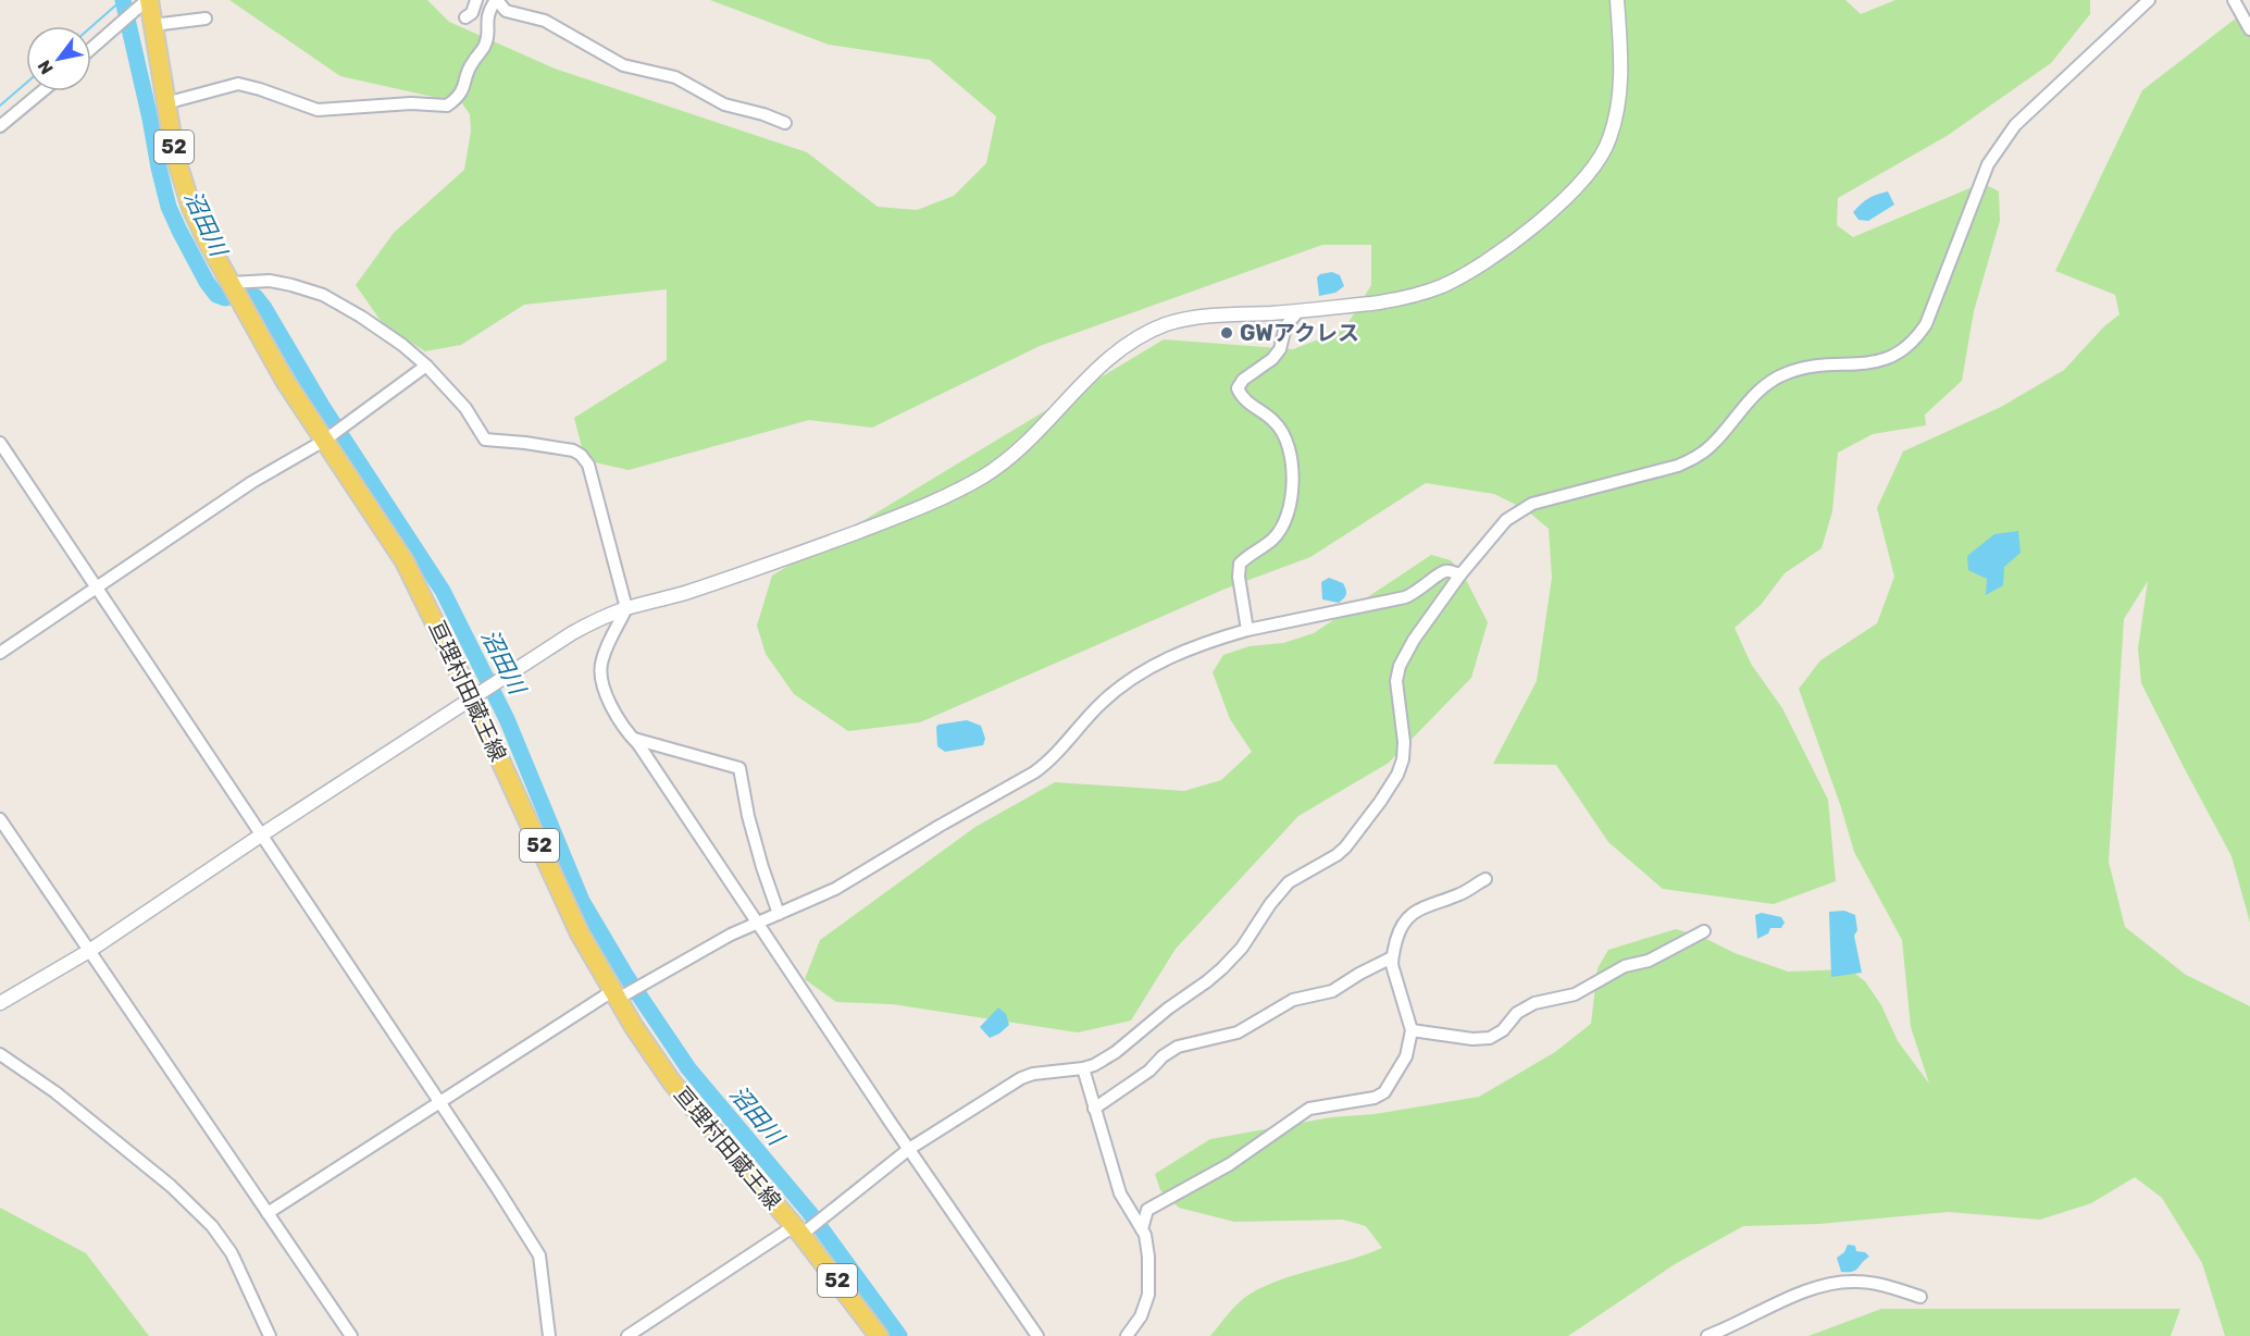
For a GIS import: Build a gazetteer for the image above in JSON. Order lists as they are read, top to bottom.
{
  "streets": {
    "main road": ["52", "亘理村田蔵王線"]
  },
  "water": ["沼田川"],
  "places": ["GWアクレス"],
  "north": "bottom left"
}
